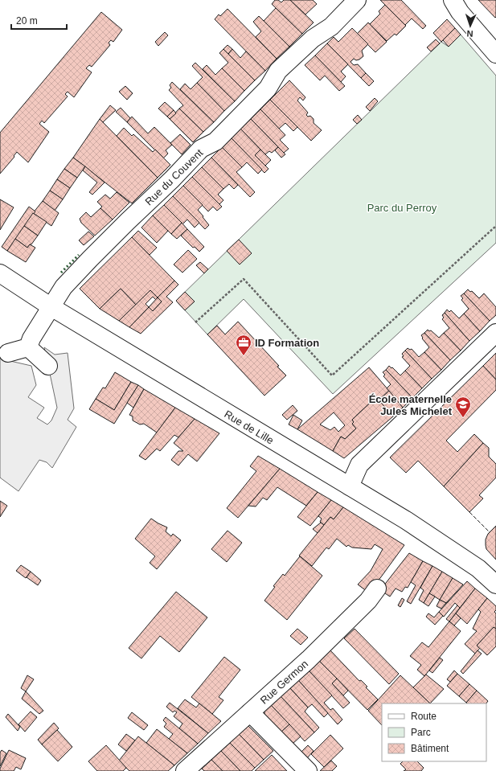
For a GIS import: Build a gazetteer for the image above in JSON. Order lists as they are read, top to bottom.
{
  "streets": {
    "main road": ["Rue du Couvent", "Rue de Lille", "Rue Germon"]
  },
  "crossings": [
    ["Rue du Couvent", "Rue de Lille"]
  ],
  "parks": ["Parc du Perroy"],
  "places": {
    "office": ["ID Formation"],
    "school or university": ["École maternelle Jules Michelet"]
  },
  "legend": ["Route", "Parc", "Bâtiment"],
  "scale_bar": "20 m",
  "north": "bottom"
}
